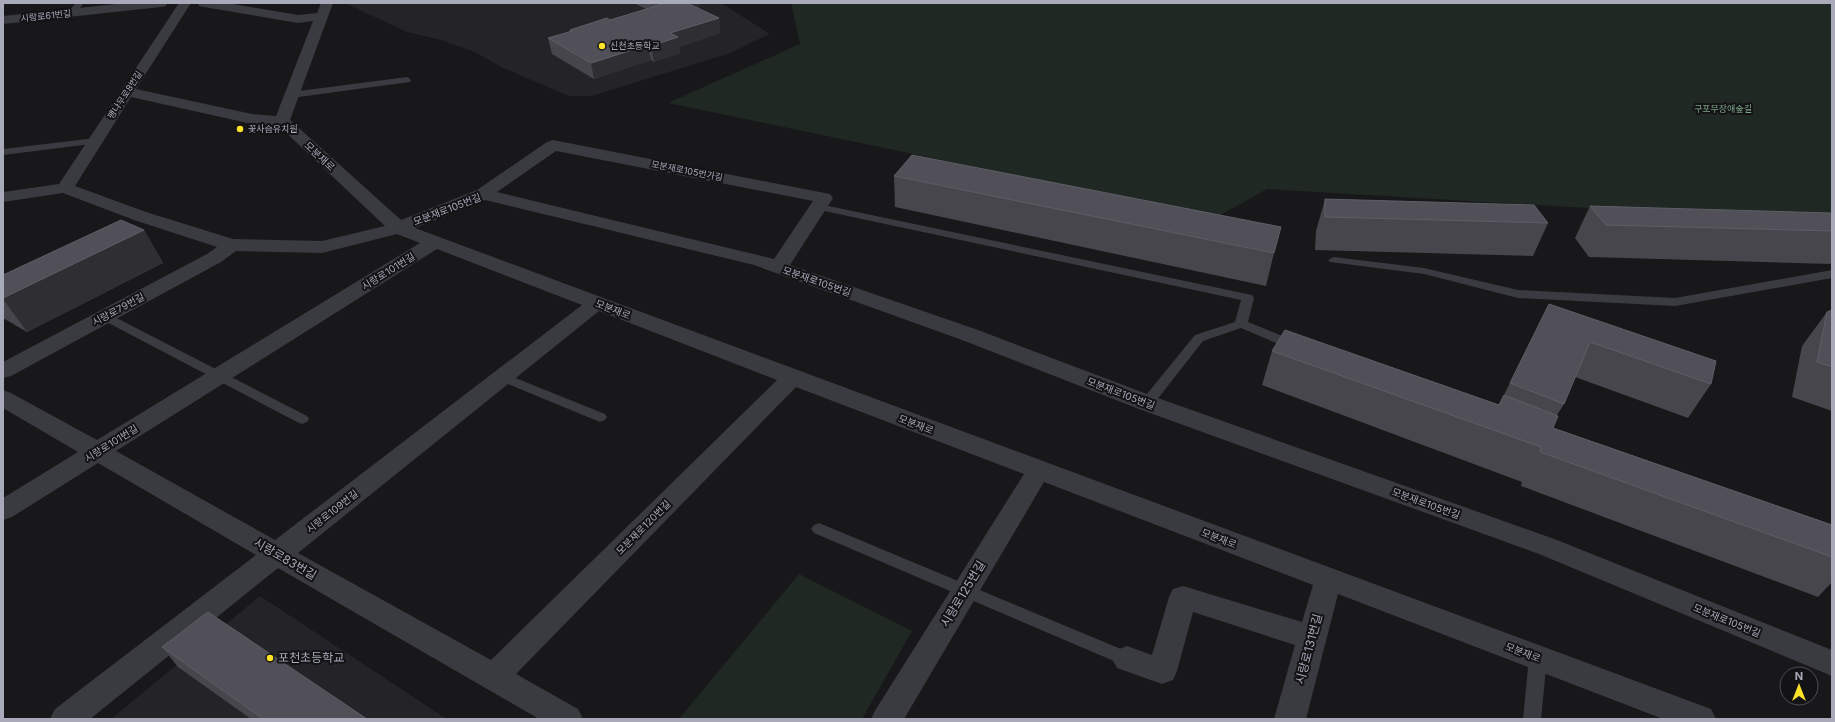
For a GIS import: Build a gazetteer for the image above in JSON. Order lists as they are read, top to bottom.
{
  "streets": {
    "street": [
      "시랑로61번길",
      "팽나무로8번길",
      "모분재로",
      "모분재로105번가길",
      "모분재로105번길",
      "시랑로101번길",
      "시랑로79번길",
      "시랑로109번길",
      "모분재로120번길",
      "시랑로83번길",
      "시랑로125번길",
      "시랑로131번길"
    ]
  },
  "crossings": [
    ["모분재로", "모분재로105번길"],
    ["모분재로", "시랑로101번길"],
    ["모분재로", "시랑로109번길"],
    ["모분재로", "모분재로120번길"],
    ["모분재로", "시랑로125번길"],
    ["모분재로", "시랑로131번길"],
    ["모분재로105번가길", "모분재로105번길"],
    ["시랑로101번길", "시랑로83번길"],
    ["시랑로109번길", "시랑로83번길"],
    ["모분재로120번길", "시랑로83번길"]
  ],
  "parks": ["구포무장애숲길"],
  "places": ["신천초등학교", "꽃사슴유치원", "포천초등학교"],
  "north": "top"
}
